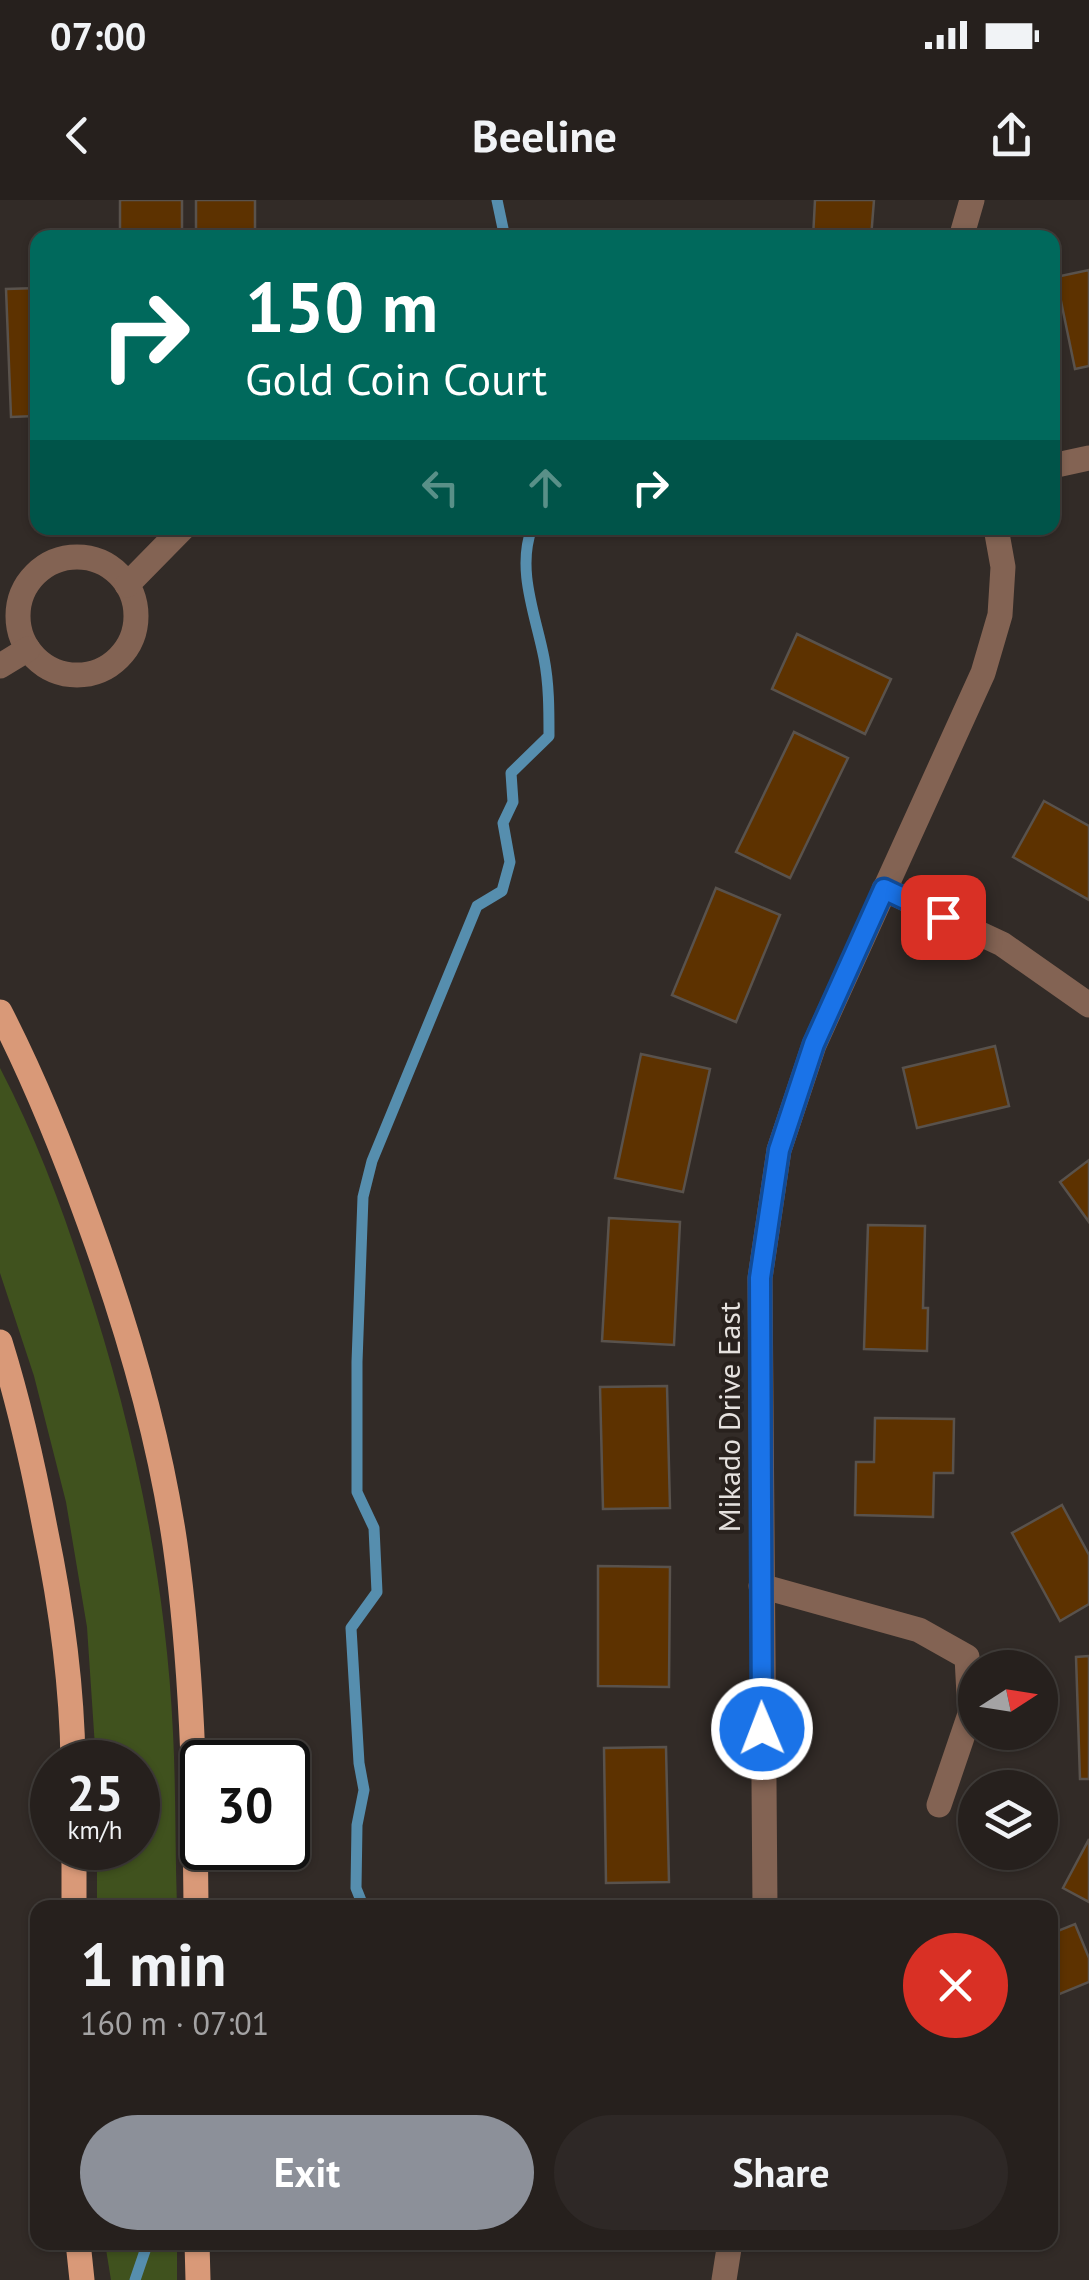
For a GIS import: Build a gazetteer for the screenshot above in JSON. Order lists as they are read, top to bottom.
{
  "streets": {
    "street": ["Mikado Drive East"]
  },
  "north": "right",
  "page": {
    "status": "07:00",
    "header": "Beeline",
    "turn": ["150 m", "Gold Coin Court"],
    "speed": "25 km/h",
    "limit": "30",
    "heading": ["1 min", "160 m · 07:01"],
    "buttons": ["Exit", "Share"]
  }
}
